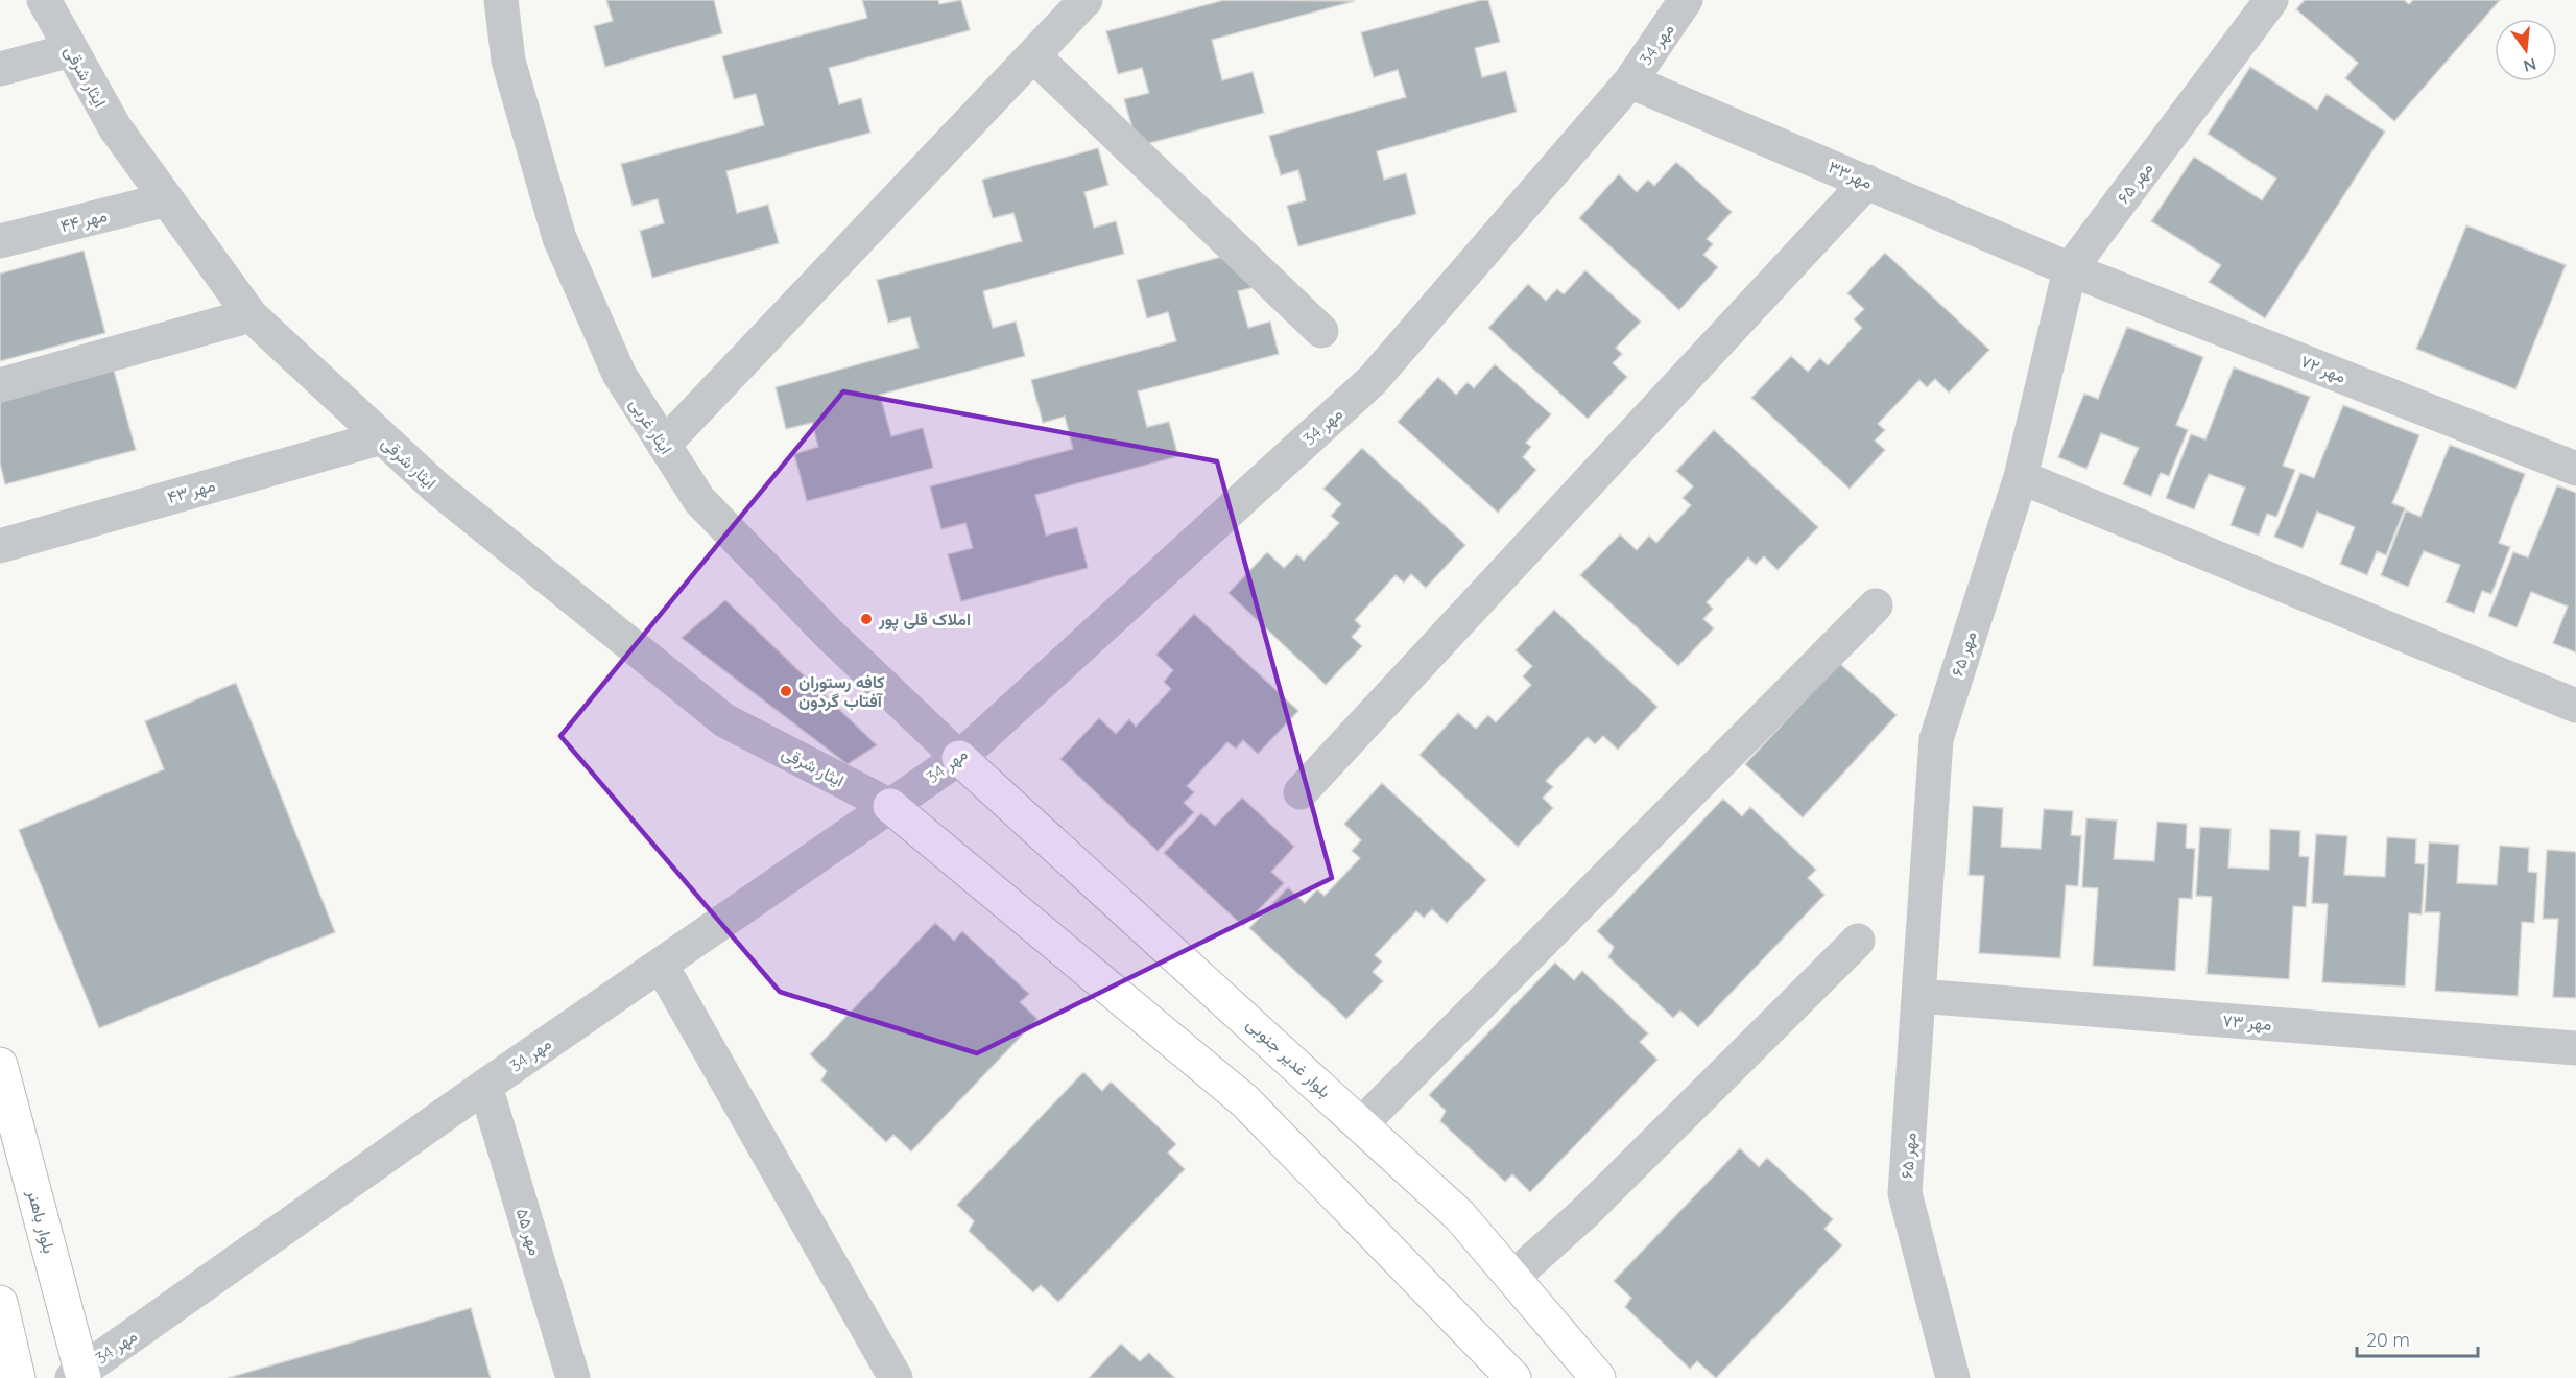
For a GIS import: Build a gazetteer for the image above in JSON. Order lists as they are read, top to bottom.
{
  "streets": {
    "main road": ["بلوار غدیر جنوبی", "بلوار باهنر"],
    "street": [
      "مهر 34",
      "ایثار شرقی",
      "مهر۳۳",
      "مهر ۶۵",
      "مهر ۴۴",
      "مهر ۷۲",
      "ایثار غربی",
      "مهر ۴۳",
      "مهر ۷۳",
      "مهر ۵۵"
    ]
  },
  "crossings": [
    ["مهر 34", "ایثار شرقی"],
    ["مهر 34", "مهر۳۳"],
    ["مهر 34", "ایثار غربی"],
    ["مهر 34", "بلوار غدیر جنوبی"],
    ["مهر 34", "بلوار باهنر"],
    ["مهر 34", "مهر ۵۵"],
    ["ایثار شرقی", "مهر ۴۴"],
    ["ایثار شرقی", "مهر ۴۳"],
    ["مهر۳۳", "مهر ۶۵"],
    ["مهر۳۳", "مهر ۷۲"],
    ["مهر ۶۵", "مهر ۷۲"],
    ["مهر ۶۵", "مهر ۷۳"],
    ["ایثار غربی", "بلوار غدیر جنوبی"]
  ],
  "places": ["املاک قلی پور", "کافه رستوران آفتاب گردون"],
  "scale_bar": "20 m",
  "north": "bottom"
}
